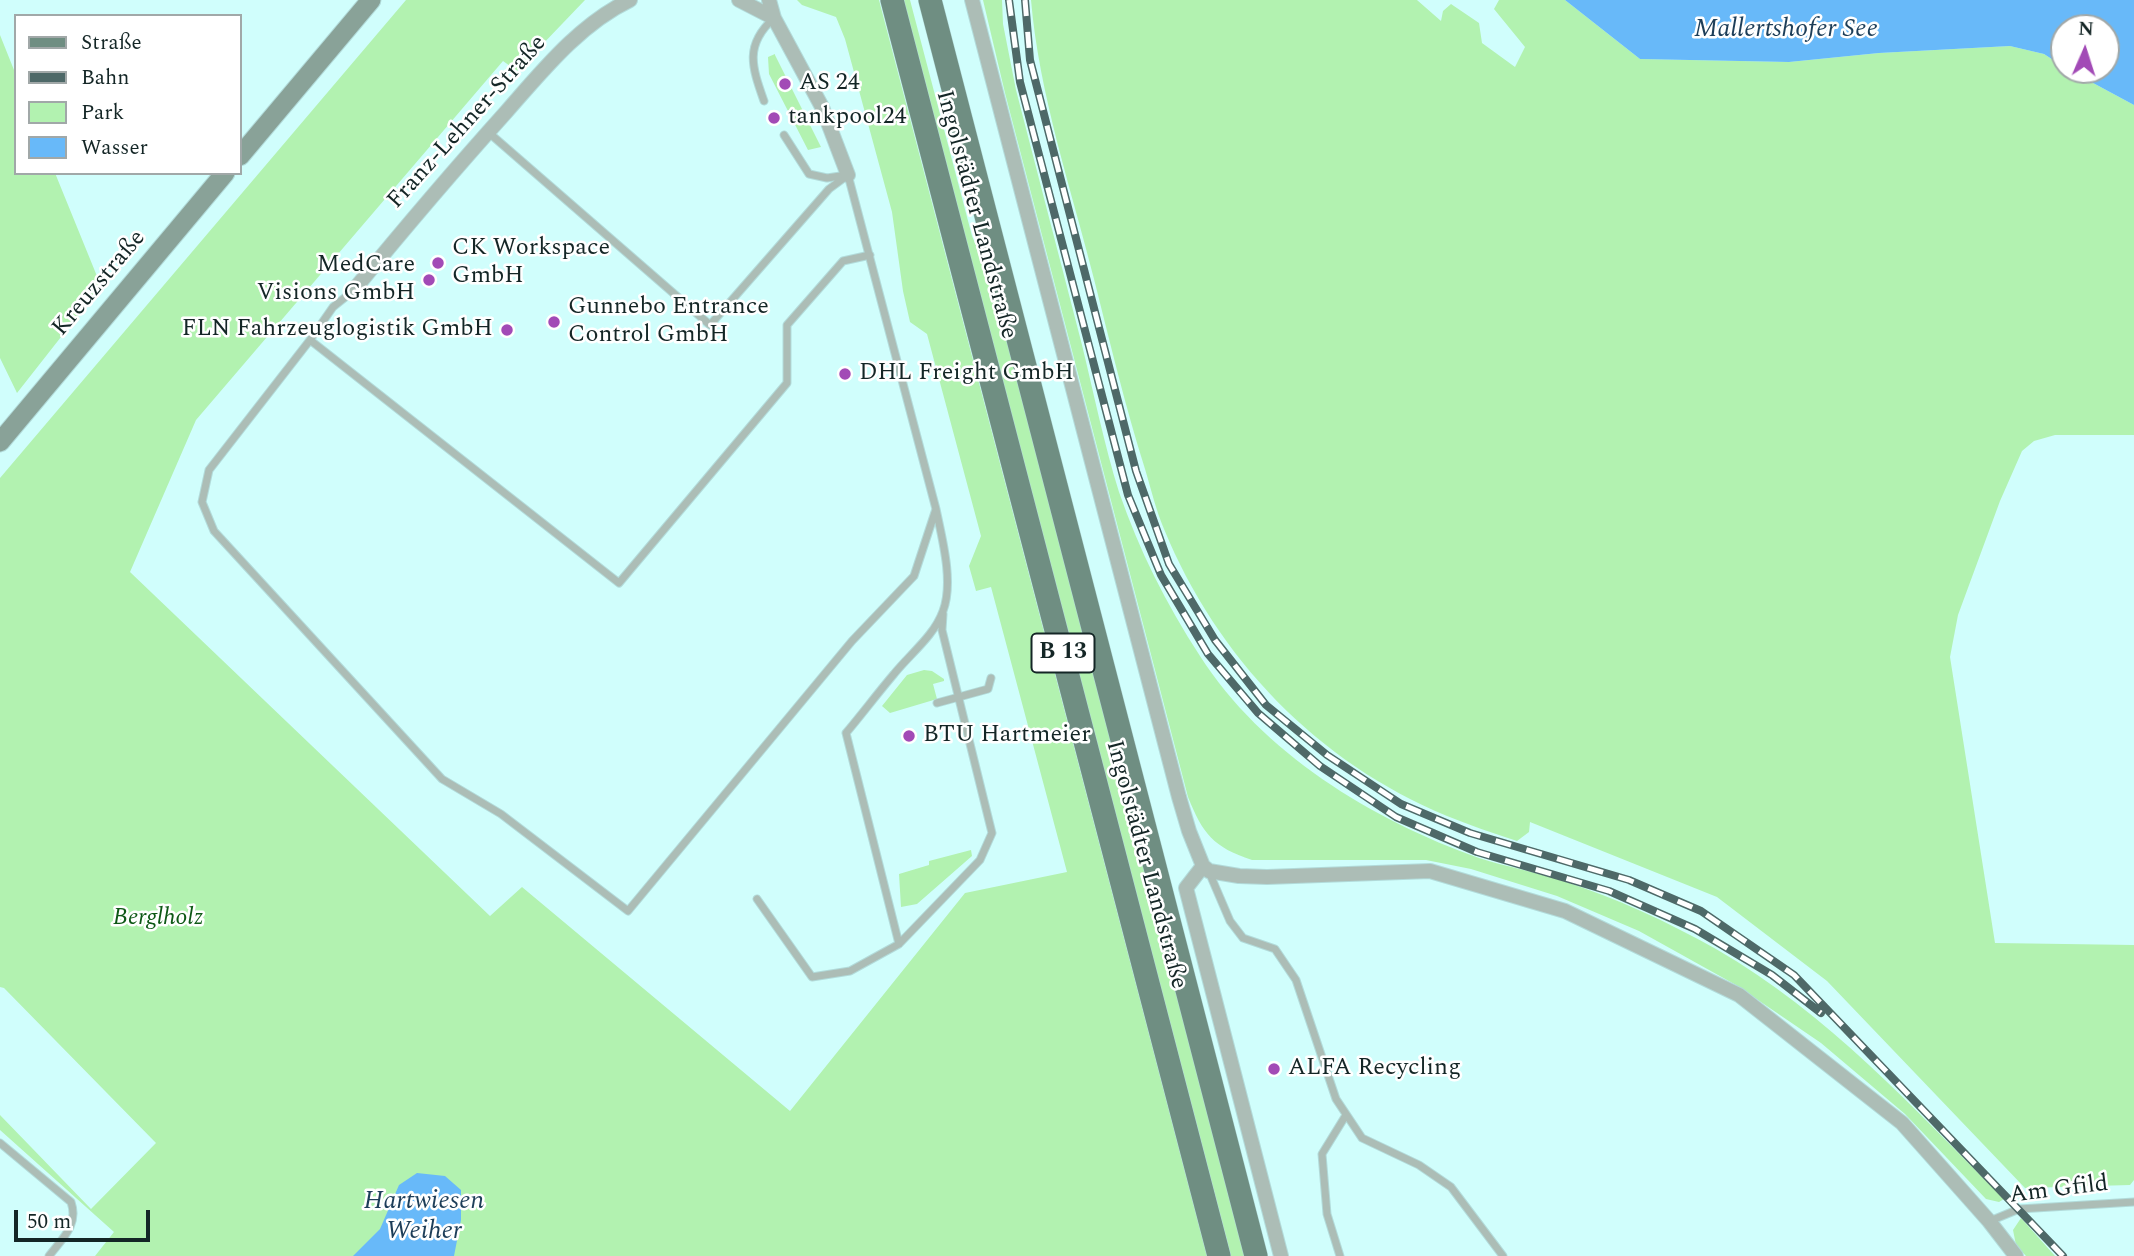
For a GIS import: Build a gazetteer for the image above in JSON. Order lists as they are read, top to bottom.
{
  "streets": {
    "main road": ["Ingolstädter Landstraße", "Kreuzstraße", "B 13"],
    "street": ["Franz-Lehner-Straße"],
    "lane": ["Am Gfild"]
  },
  "water": ["Mallertshofer See", "Hartwiesen Weiher"],
  "parks": ["Berglholz"],
  "places": [
    "AS 24",
    "tankpool24",
    "CK Workspace GmbH",
    "MedCare Visions GmbH",
    "Gunnebo Entrance Control GmbH",
    "FLN Fahrzeuglogistik GmbH",
    "DHL Freight GmbH",
    "BTU Hartmeier",
    "ALFA Recycling"
  ],
  "legend": [
    "Straße",
    "Bahn",
    "Park",
    "Wasser"
  ],
  "scale_bar": "50 m",
  "north": "top"
}
